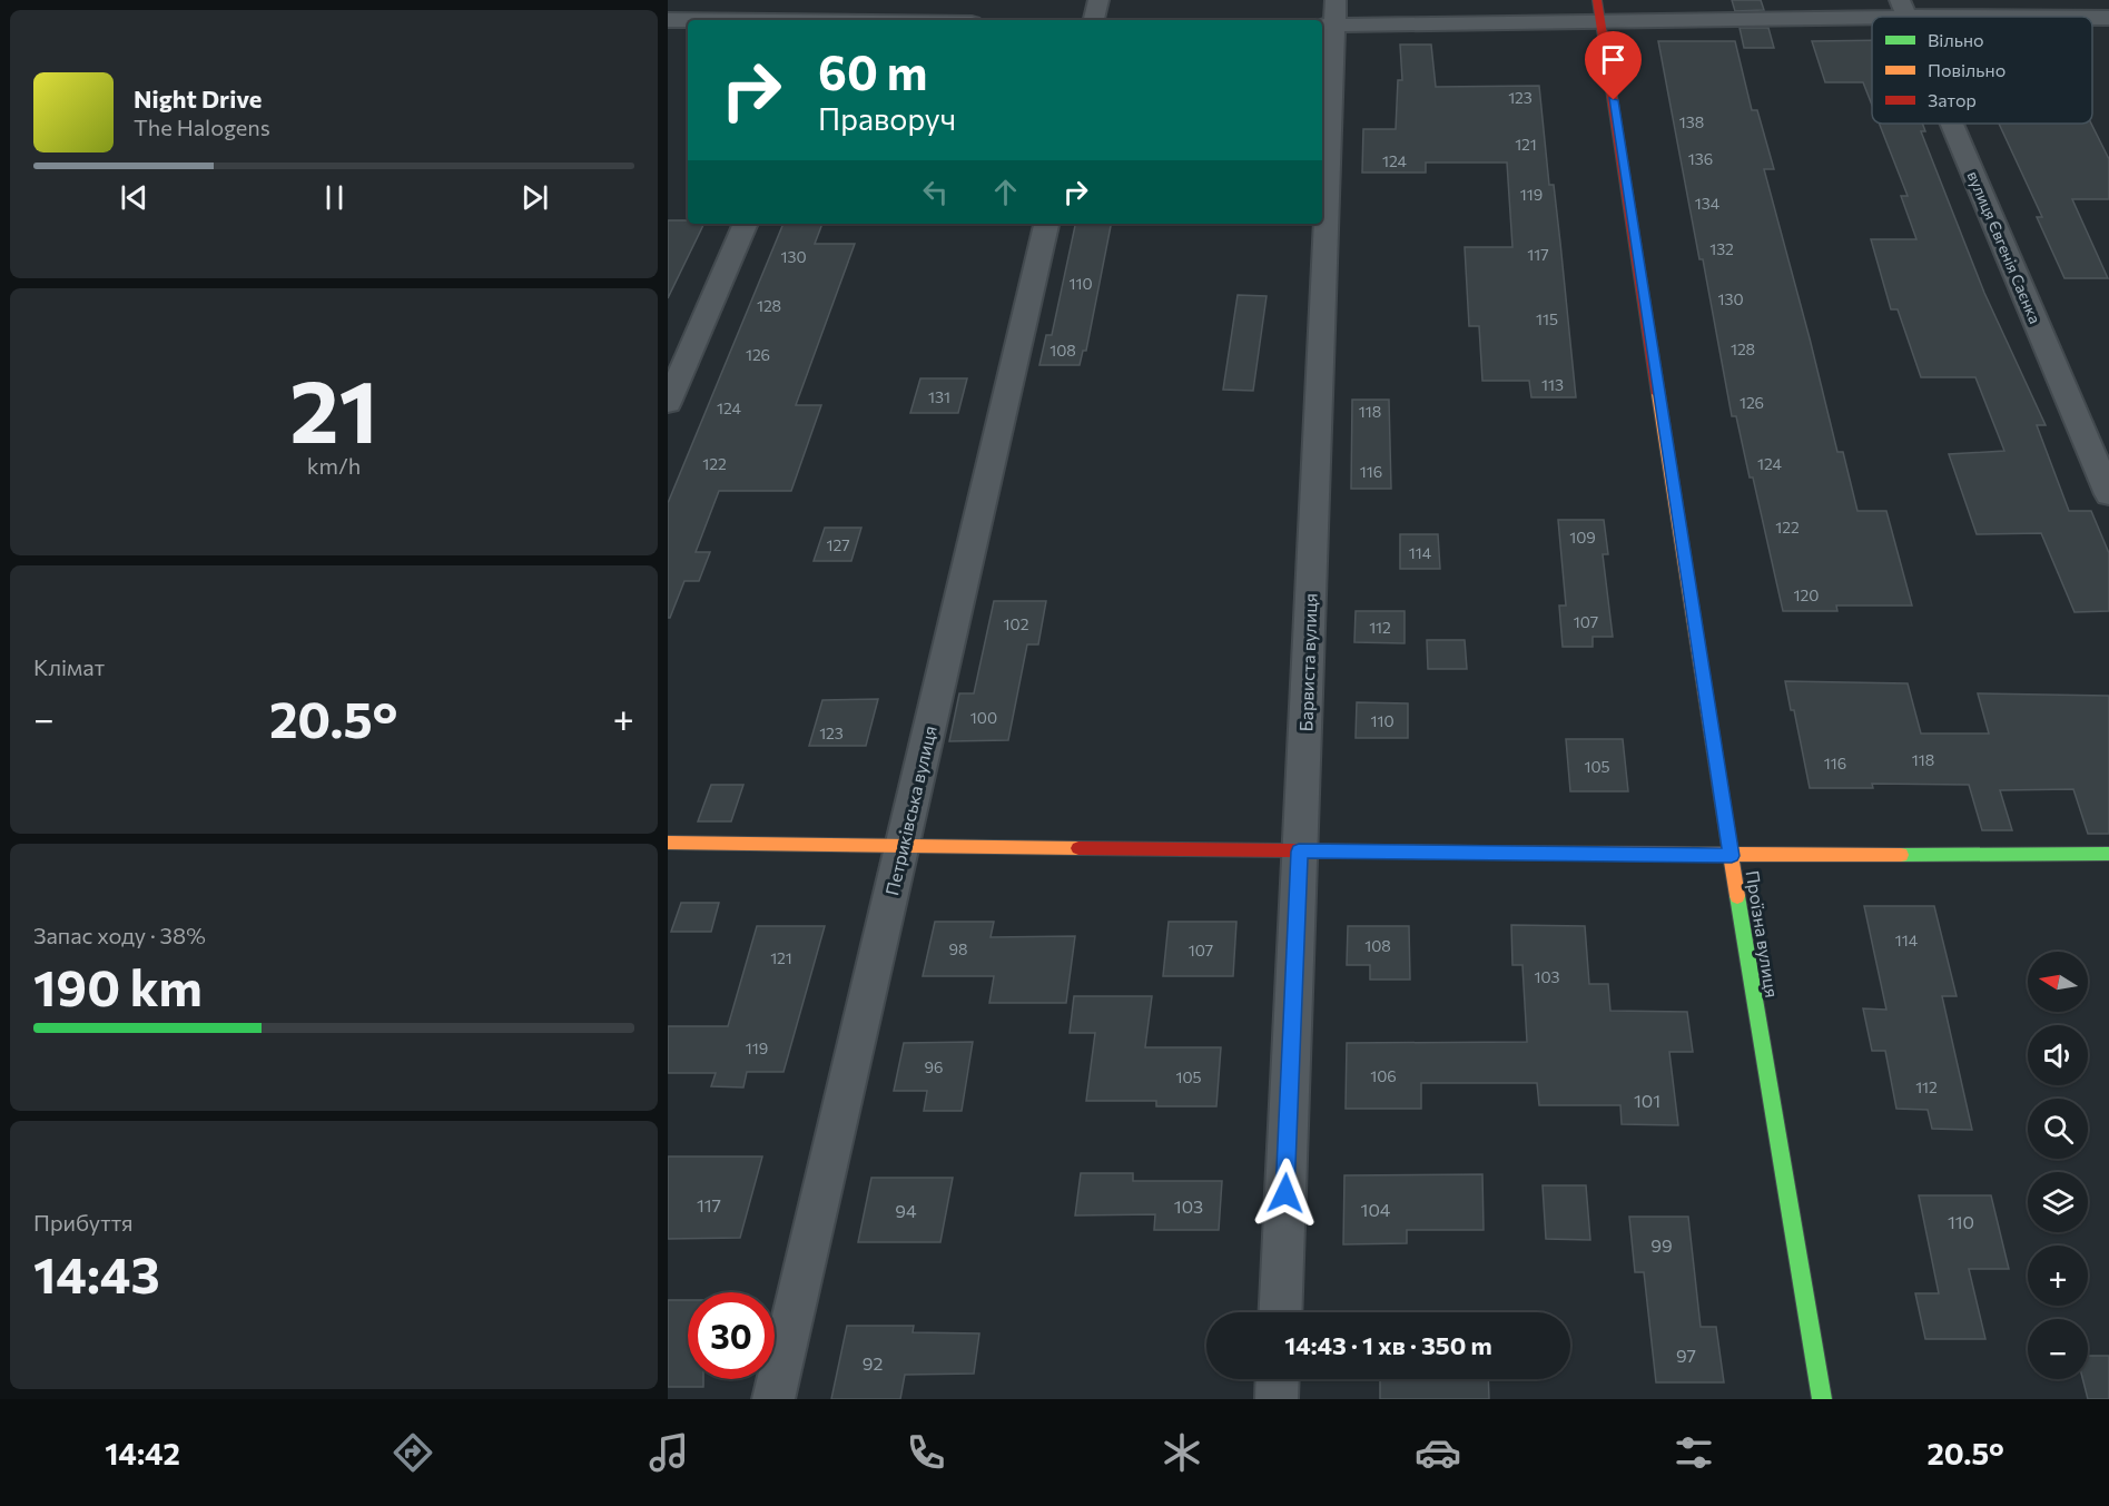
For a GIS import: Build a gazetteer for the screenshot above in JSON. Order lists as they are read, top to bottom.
{
  "streets": {
    "street": [
      "вулиця Євгенія Саєнка",
      "Барвиста вулиця",
      "Петриківська вулиця",
      "Проїзна вулиця"
    ]
  },
  "house_numbers": [
    "123",
    "138",
    "121",
    "136",
    "124",
    "119",
    "134",
    "132",
    "117",
    "130",
    "110",
    "130",
    "128",
    "115",
    "128",
    "108",
    "126",
    "113",
    "131",
    "126",
    "124",
    "118",
    "122",
    "124",
    "116",
    "122",
    "109",
    "127",
    "114",
    "120",
    "107",
    "102",
    "112",
    "100",
    "110",
    "123",
    "118",
    "116",
    "105",
    "114",
    "108",
    "98",
    "107",
    "121",
    "103",
    "119",
    "96",
    "106",
    "105",
    "112",
    "101",
    "117",
    "103",
    "104",
    "94",
    "110",
    "99",
    "97",
    "92"
  ],
  "legend": ["Вільно", "Повільно", "Затор"],
  "north": "left",
  "page": {
    "turn": ["60 m", "Праворуч"],
    "song": ["Night Drive", "The Halogens"],
    "tile": [
      ["21", "km/h"],
      "Клімат",
      ["Запас ходу · 38%", "190 km"],
      ["Прибуття", "14:43"]
    ],
    "heat": ["−", "20.5°", "+"],
    "map_buttons": ["+", "−"],
    "limit": "30",
    "trip": "14:43 · 1 хв · 350 m",
    "tabs": ["14:42", "20.5°"]
  }
}
